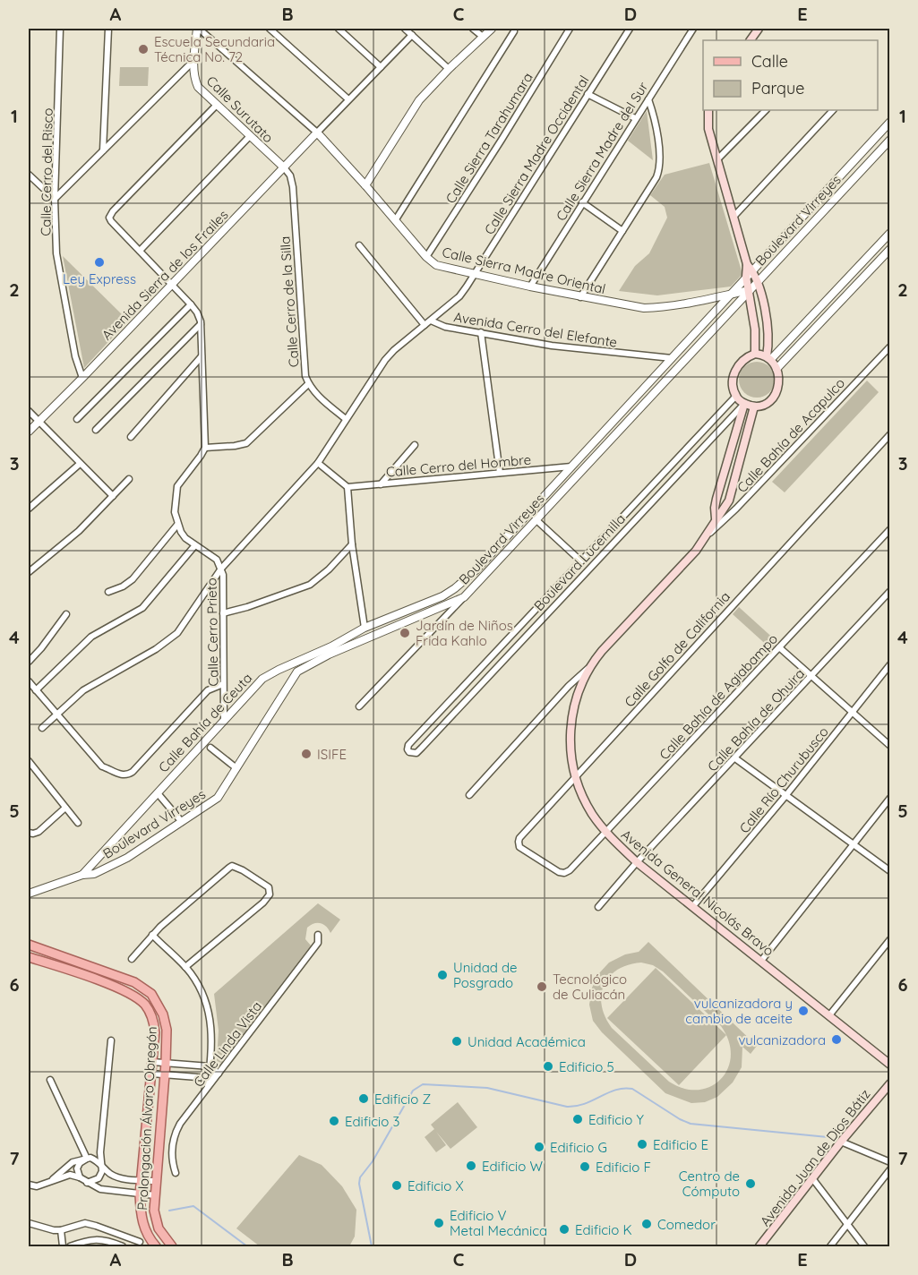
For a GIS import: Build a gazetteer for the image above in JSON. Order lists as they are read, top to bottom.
{
  "streets": {
    "main road": ["Avenida General Nicolás Bravo", "Prolongación Álvaro Obregón", "Avenida Juan de Dios Bátiz"],
    "street": [
      "Calle Surutato",
      "Calle Sierra Tarahumara",
      "Calle Sierra Madre del Sur",
      "Calle Sierra Madre Occidental",
      "Calle Cerro del Risco",
      "Boulevard Virreyes",
      "Calle Sierra Madre Oriental",
      "Avenida Sierra de los Frailes",
      "Calle Cerro de la Silla",
      "Avenida Cerro del Elefante",
      "Calle Bahía de Acapulco",
      "Calle Cerro del Hombre",
      "Boulevard Lucernilla",
      "Calle Cerro Prieto",
      "Calle Golfo de California",
      "Calle Bahía de Agiabampo",
      "Calle Bahía de Ohuira",
      "Calle Bahía de Ceuta",
      "Calle Río Churubusco",
      "Calle Linda Vista"
    ]
  },
  "crossings": [
    ["Calle Surutato", "Avenida Sierra de los Frailes"],
    ["Calle Surutato", "Calle Cerro de la Silla"],
    ["Calle Sierra Tarahumara", "Calle Sierra Madre Oriental"],
    ["Calle Sierra Madre del Sur", "Calle Sierra Madre Oriental"],
    ["Calle Sierra Madre Occidental", "Calle Sierra Madre Oriental"],
    ["Calle Sierra Madre Occidental", "Calle Cerro de la Silla"],
    ["Calle Sierra Madre Occidental", "Avenida Cerro del Elefante"],
    ["Calle Sierra Madre Occidental", "Calle Cerro Prieto"],
    ["Calle Cerro del Risco", "Avenida Sierra de los Frailes"],
    ["Boulevard Virreyes", "Calle Sierra Madre Oriental"],
    ["Boulevard Virreyes", "Avenida Cerro del Elefante"],
    ["Boulevard Virreyes", "Calle Cerro del Hombre"],
    ["Boulevard Virreyes", "Calle Bahía de Ceuta"],
    ["Calle Sierra Madre Oriental", "Avenida Sierra de los Frailes"],
    ["Avenida Sierra de los Frailes", "Calle Cerro de la Silla"],
    ["Calle Bahía de Acapulco", "Avenida General Nicolás Bravo"],
    ["Boulevard Lucernilla", "Avenida General Nicolás Bravo"],
    ["Calle Cerro Prieto", "Calle Bahía de Ceuta"],
    ["Calle Golfo de California", "Calle Bahía de Agiabampo"],
    ["Calle Golfo de California", "Avenida General Nicolás Bravo"],
    ["Calle Bahía de Agiabampo", "Avenida General Nicolás Bravo"],
    ["Calle Bahía de Ohuira", "Avenida General Nicolás Bravo"],
    ["Calle Río Churubusco", "Avenida General Nicolás Bravo"]
  ],
  "places": [
    "Escuela Secundaria Técnica No. 72",
    "Ley Express",
    "Jardín de Niños Frida Kahlo",
    "ISIFE",
    "Unidad de Posgrado",
    "Tecnológico de Culiacán",
    "vulcanizadora y cambio de aceite",
    "vulcanizadora",
    "Unidad Académica",
    "Edificio 5",
    "Edificio Z",
    "Edificio Y",
    "Edificio 3",
    "Edificio E",
    "Edificio G",
    "Edificio W",
    "Edificio F",
    "Centro de Cómputo",
    "Edificio X",
    "Edificio V Metal Mecánica",
    "Comedor",
    "Edificio K"
  ],
  "legend": ["Calle", "Parque"],
  "grid": {
    "columns": [
      "A",
      "B",
      "C",
      "D",
      "E"
    ],
    "rows": [
      "1",
      "2",
      "3",
      "4",
      "5",
      "6",
      "7"
    ]
  }
}
